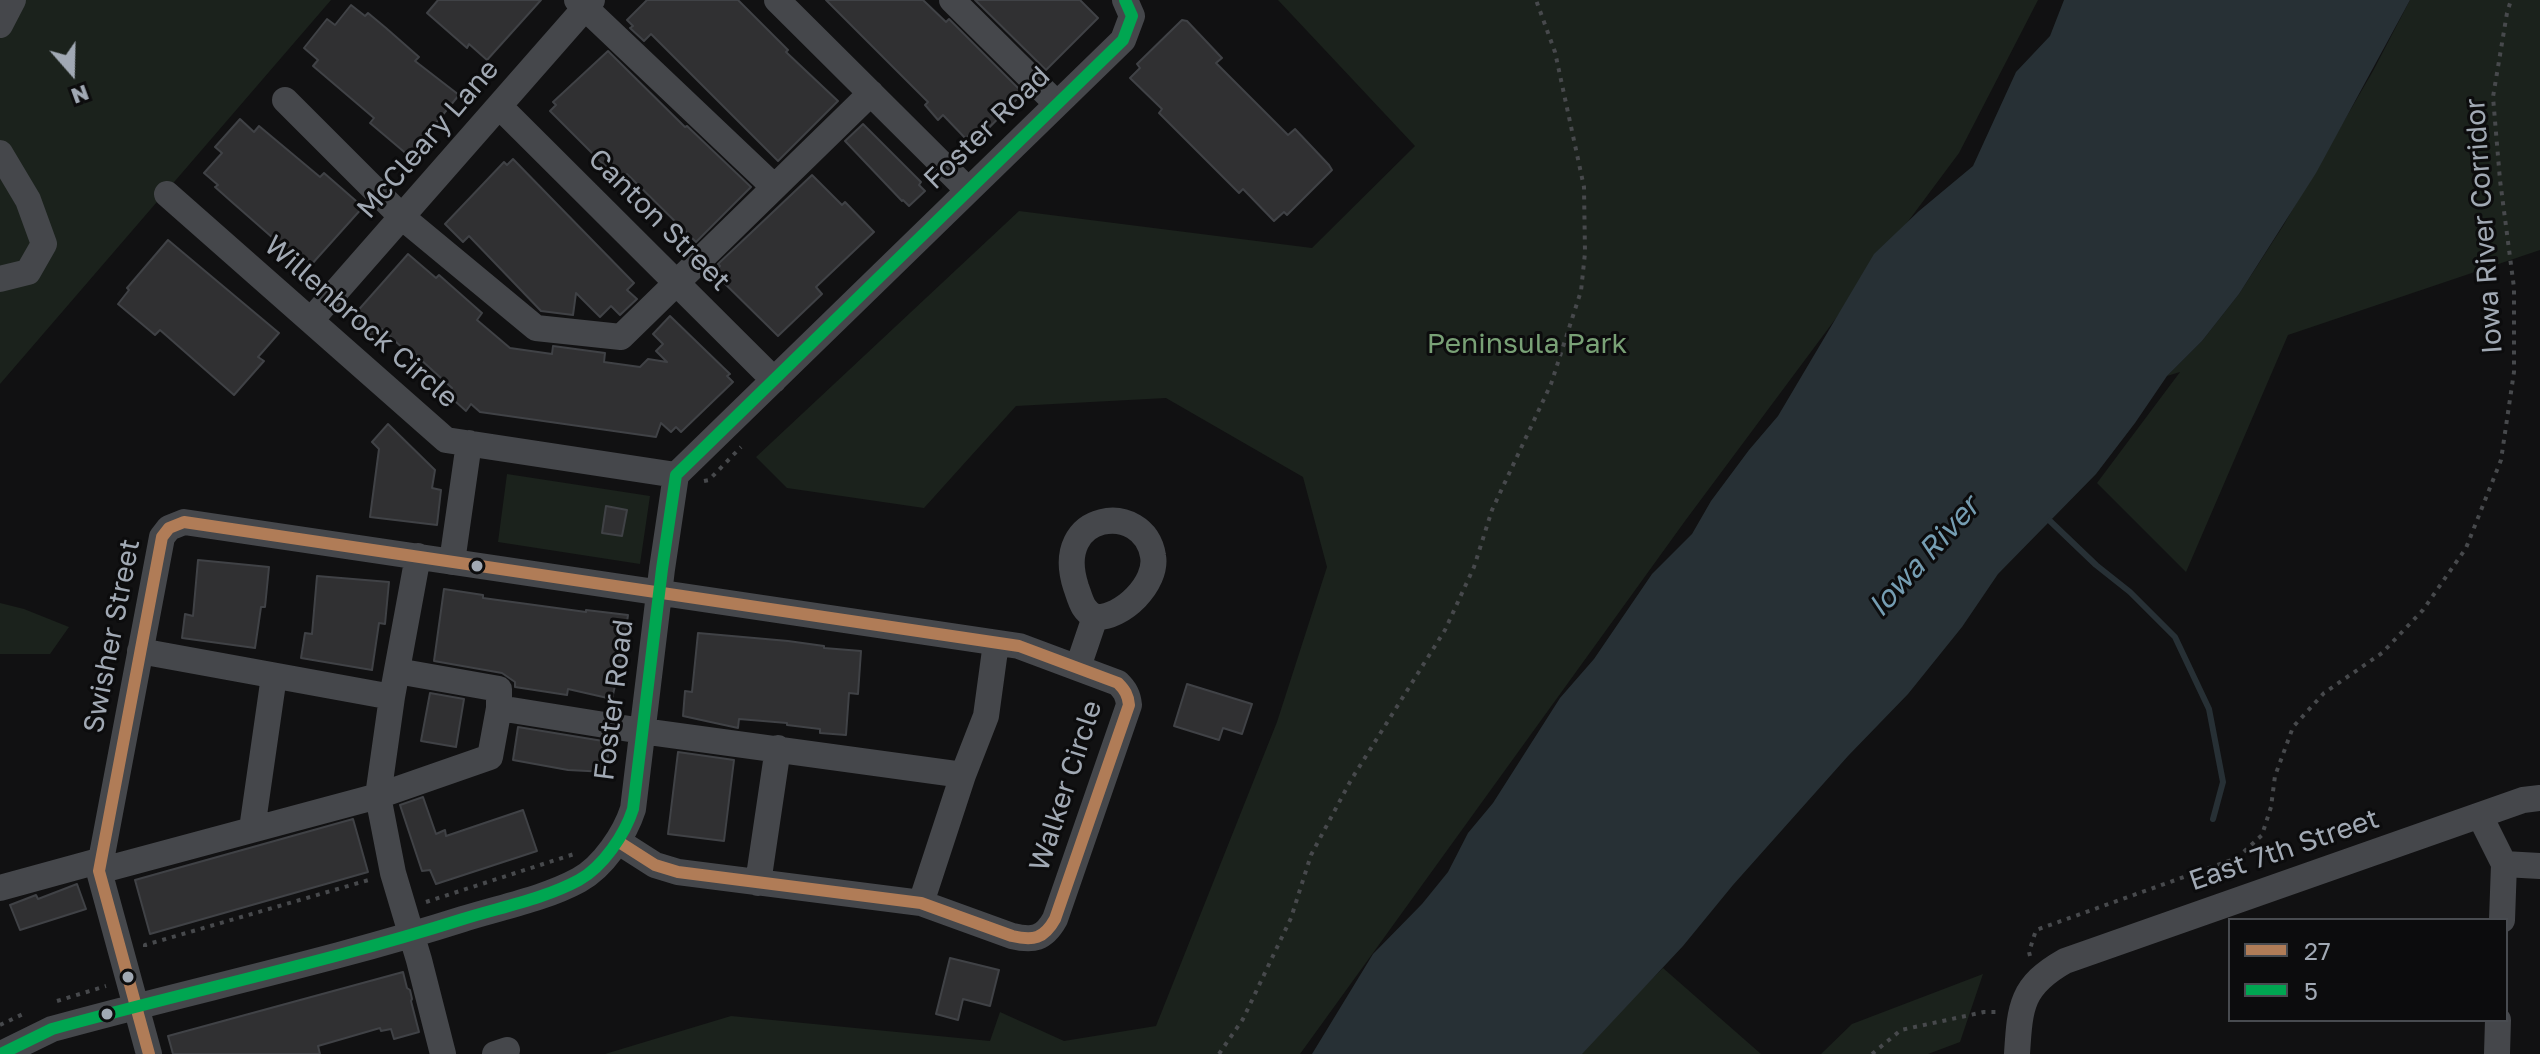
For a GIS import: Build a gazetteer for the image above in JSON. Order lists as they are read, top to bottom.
{
  "streets": {
    "street": [
      "Foster Road",
      "McCleary Lane",
      "Canton Street",
      "Willenbrock Circle",
      "Swisher Street",
      "Walker Circle",
      "East 7th Street"
    ],
    "path": ["Iowa River Corridor"]
  },
  "crossings": [
    ["Foster Road", "Canton Street"],
    ["Foster Road", "Willenbrock Circle"],
    ["Foster Road", "Swisher Street"],
    ["Foster Road", "Walker Circle"],
    ["McCleary Lane", "Canton Street"],
    ["McCleary Lane", "Willenbrock Circle"],
    ["Iowa River Corridor", "East 7th Street"],
    ["Swisher Street", "Walker Circle"]
  ],
  "water": ["Iowa River"],
  "parks": ["Peninsula Park"],
  "lines": ["transit line 5", "transit line 27"],
  "legend": ["27", "5"],
  "north": "bottom"
}
